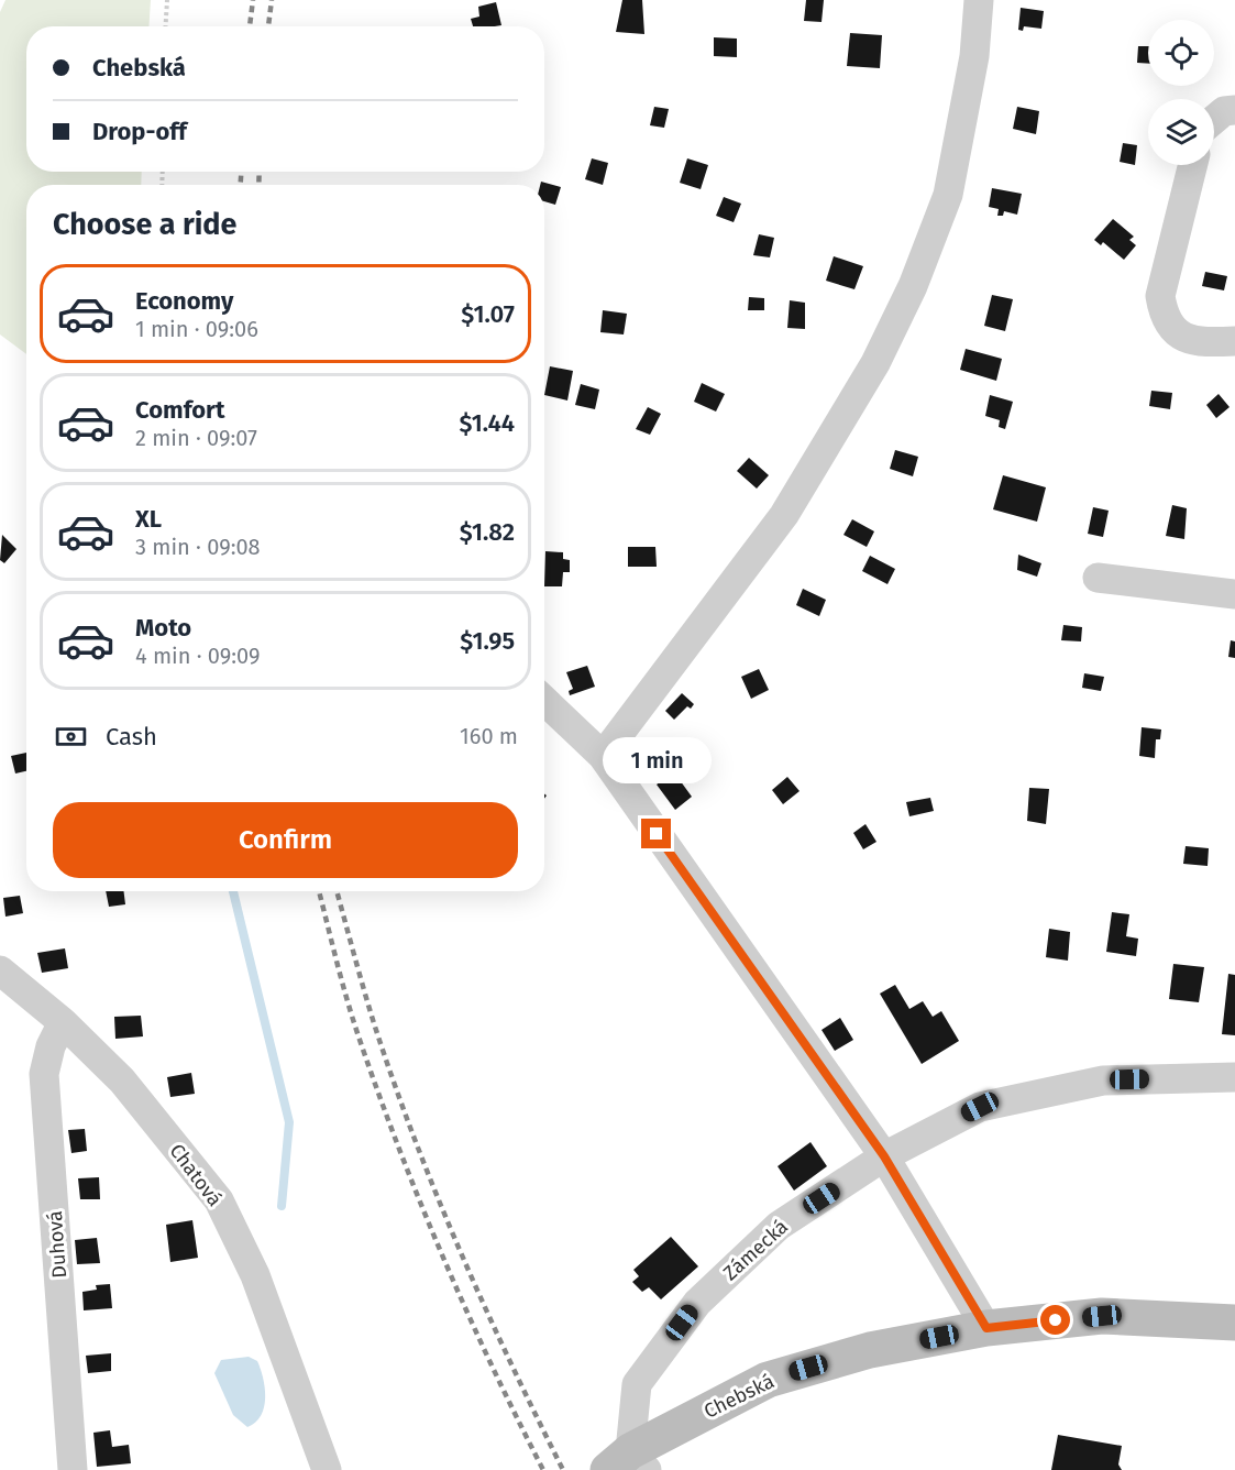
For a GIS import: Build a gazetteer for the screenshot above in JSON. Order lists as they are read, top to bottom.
{
  "streets": {
    "street": [
      "Chatová",
      "Duhová",
      "Zámecká",
      "Chebská"
    ]
  },
  "crossings": [
    ["Chatová", "Duhová"],
    ["Zámecká", "Chebská"]
  ],
  "page": {
    "banner": ["Chebská", "Drop-off"],
    "heading": "Choose a ride",
    "list": [
      {
        "name": "Economy",
        "note": "1 min · 09:06",
        "value": "$1.07"
      },
      {
        "name": "Comfort",
        "note": "2 min · 09:07",
        "value": "$1.44"
      },
      {
        "name": "XL",
        "note": "3 min · 09:08",
        "value": "$1.82"
      },
      {
        "name": "Moto",
        "note": "4 min · 09:09",
        "value": "$1.95"
      }
    ],
    "pay": ["Cash", "160 m"],
    "bubble": "1 min",
    "buttons": "Confirm"
  }
}
